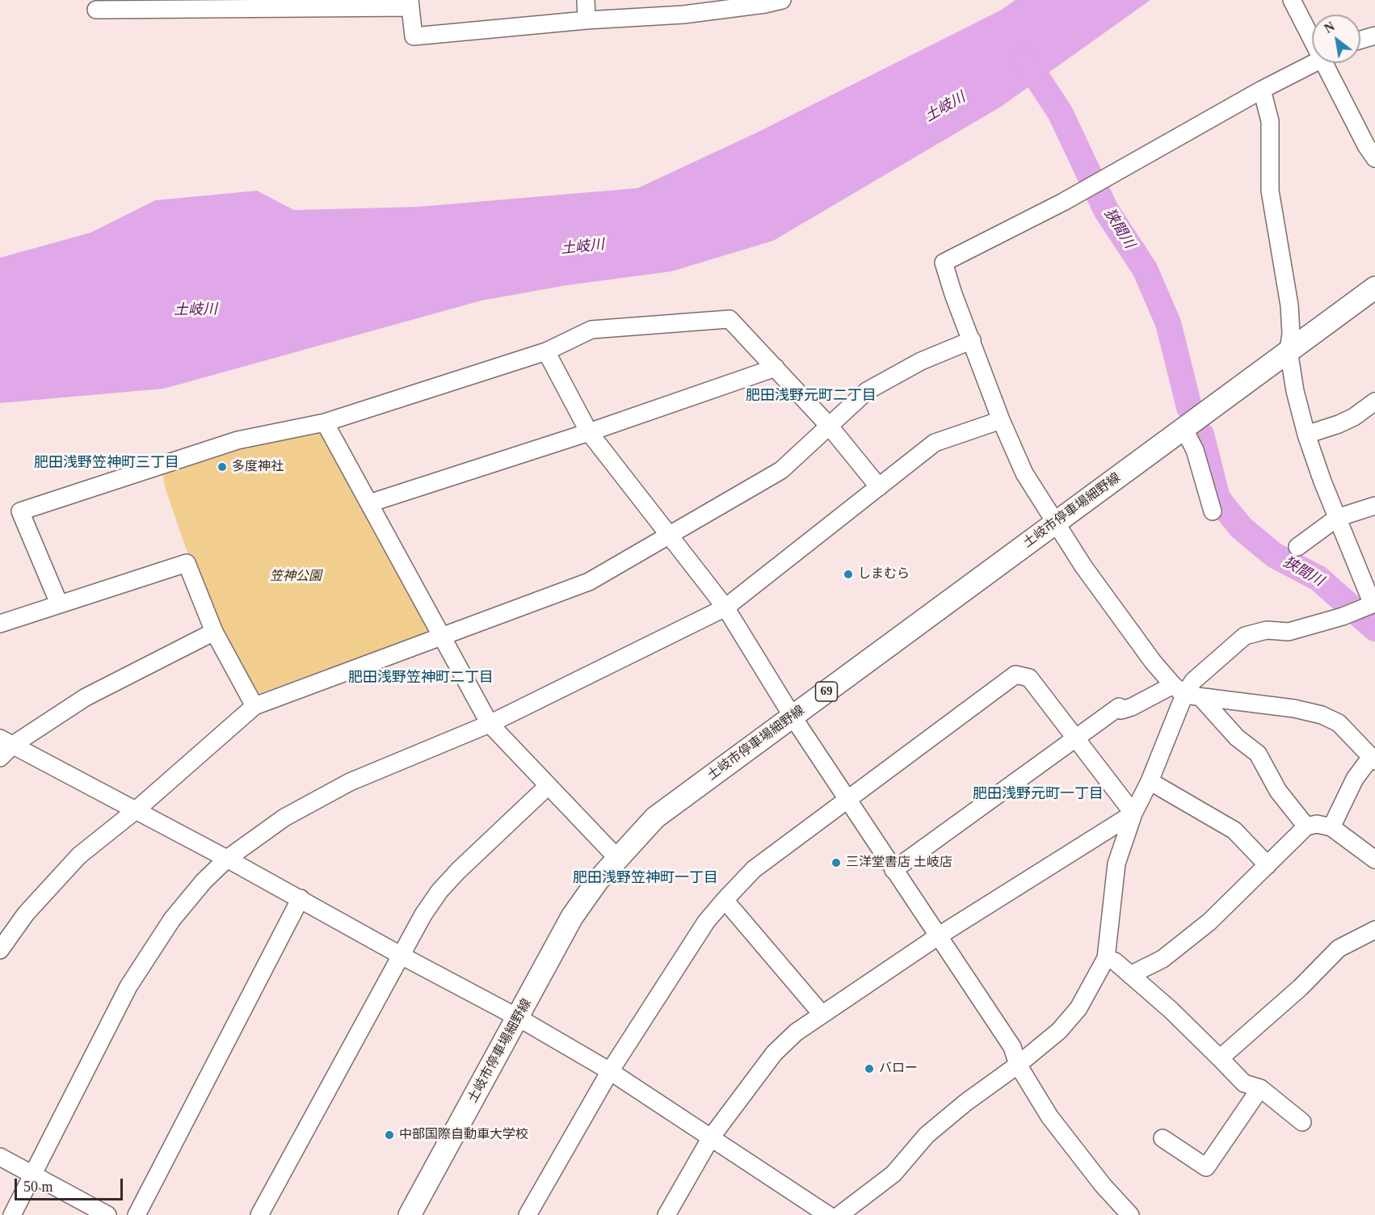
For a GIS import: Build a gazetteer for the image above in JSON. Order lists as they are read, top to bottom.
{
  "streets": {
    "main road": ["土岐市停車場細野線", "69"]
  },
  "districts": [
    "肥田浅野元町二丁目",
    "肥田浅野笠神町三丁目",
    "肥田浅野笠神町二丁目",
    "肥田浅野元町一丁目",
    "肥田浅野笠神町一丁目"
  ],
  "water": ["土岐川", "狭間川"],
  "parks": ["笠神公園"],
  "places": [
    "多度神社",
    "しまむら",
    "三洋堂書店 土岐店",
    "バロー",
    "中部国際自動車大学校"
  ],
  "scale_bar": "50 m",
  "north": "top left"
}
